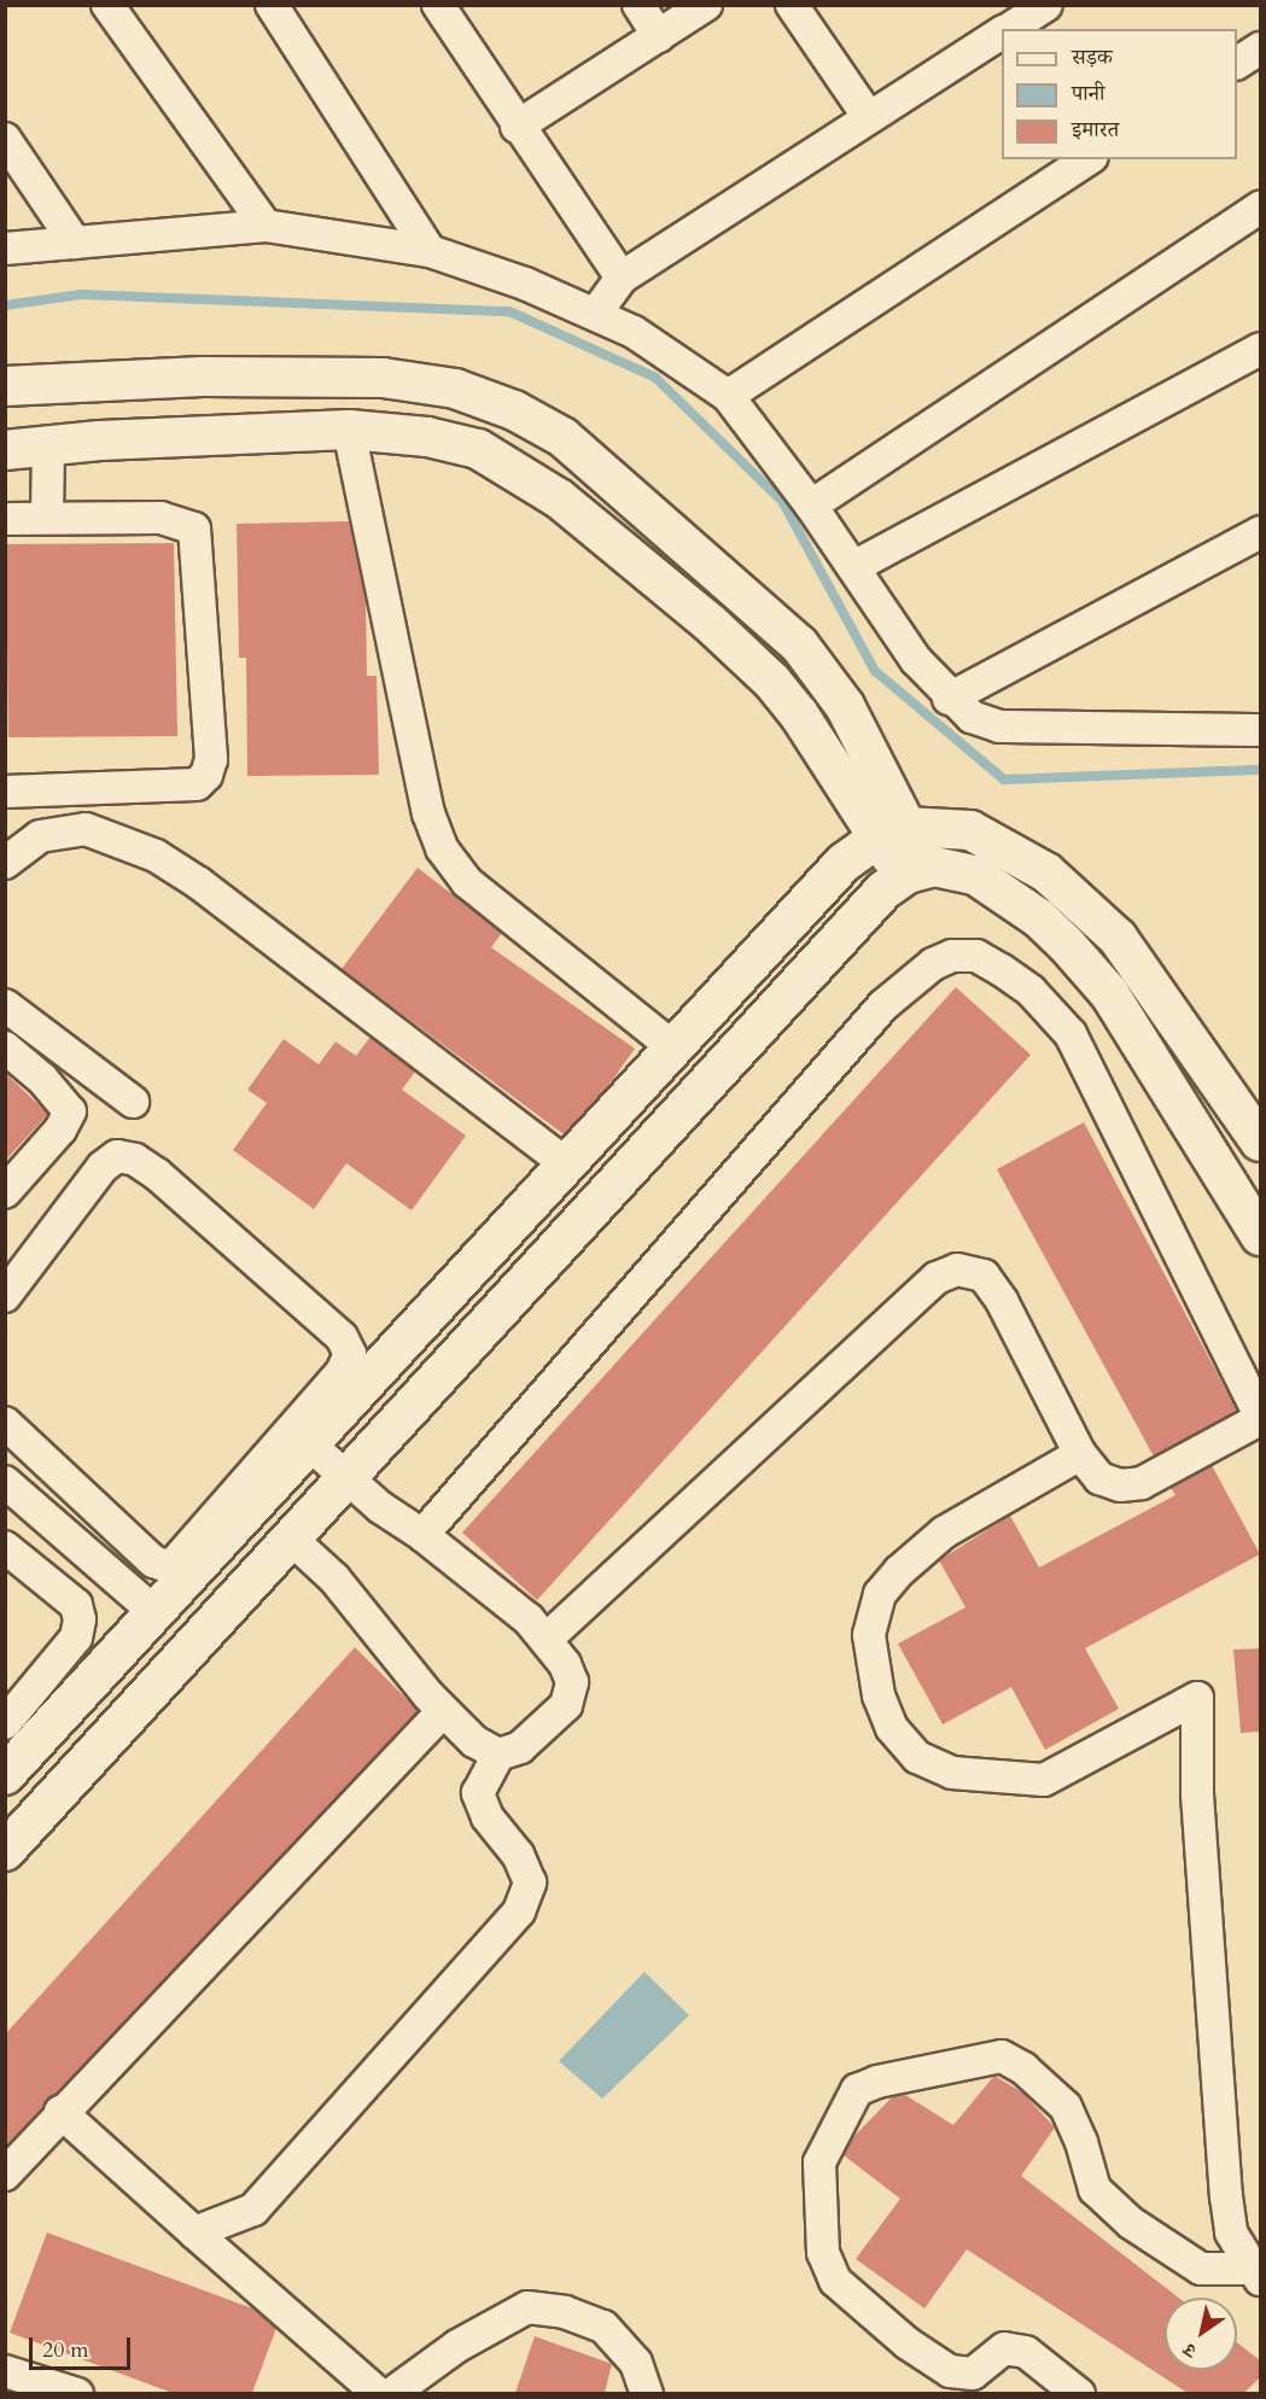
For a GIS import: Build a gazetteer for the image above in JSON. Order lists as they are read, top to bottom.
{
  "legend": ["सड़क", "पानी", "इमारत"],
  "scale_bar": "20 m",
  "north": "bottom left"
}
